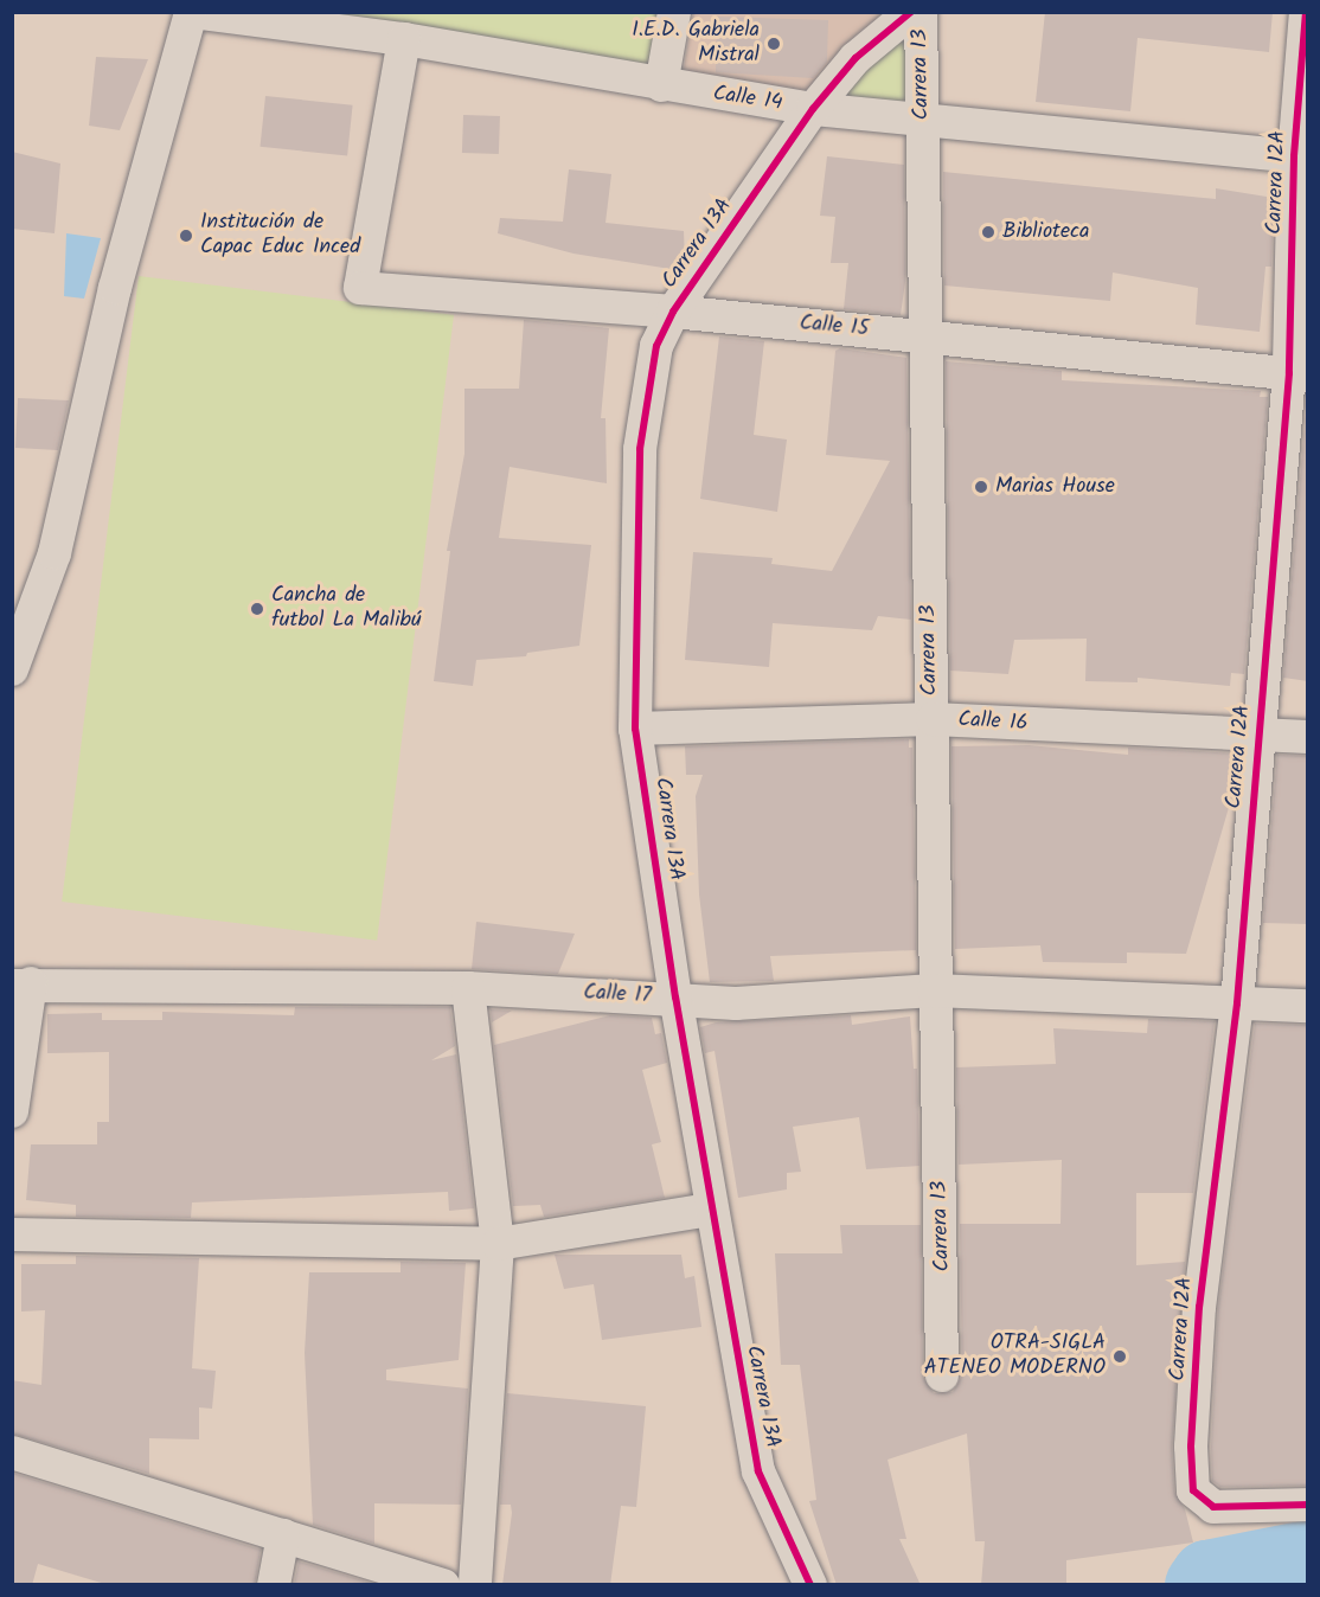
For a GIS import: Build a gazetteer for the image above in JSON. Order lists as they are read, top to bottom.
{
  "streets": {
    "street": [
      "Carrera 13",
      "Calle 14",
      "Carrera 12A",
      "Carrera 13A",
      "Calle 15",
      "Calle 16",
      "Calle 17"
    ]
  },
  "crossings": [
    ["Carrera 13", "Calle 14"],
    ["Carrera 13", "Calle 15"],
    ["Carrera 13", "Calle 16"],
    ["Carrera 13", "Calle 17"],
    ["Calle 14", "Carrera 12A"],
    ["Calle 14", "Carrera 13A"],
    ["Calle 14", "Calle 15"],
    ["Carrera 12A", "Calle 15"],
    ["Carrera 12A", "Calle 16"],
    ["Carrera 12A", "Calle 17"],
    ["Carrera 13A", "Calle 15"],
    ["Carrera 13A", "Calle 16"],
    ["Carrera 13A", "Calle 17"]
  ],
  "places": [
    "I.E.D. Gabriela Mistral",
    "Biblioteca",
    "Institución de Capac Educ Inced",
    "Marias House",
    "Cancha de futbol La Malibú",
    "OTRA-SIGLA ATENEO MODERNO"
  ]
}
